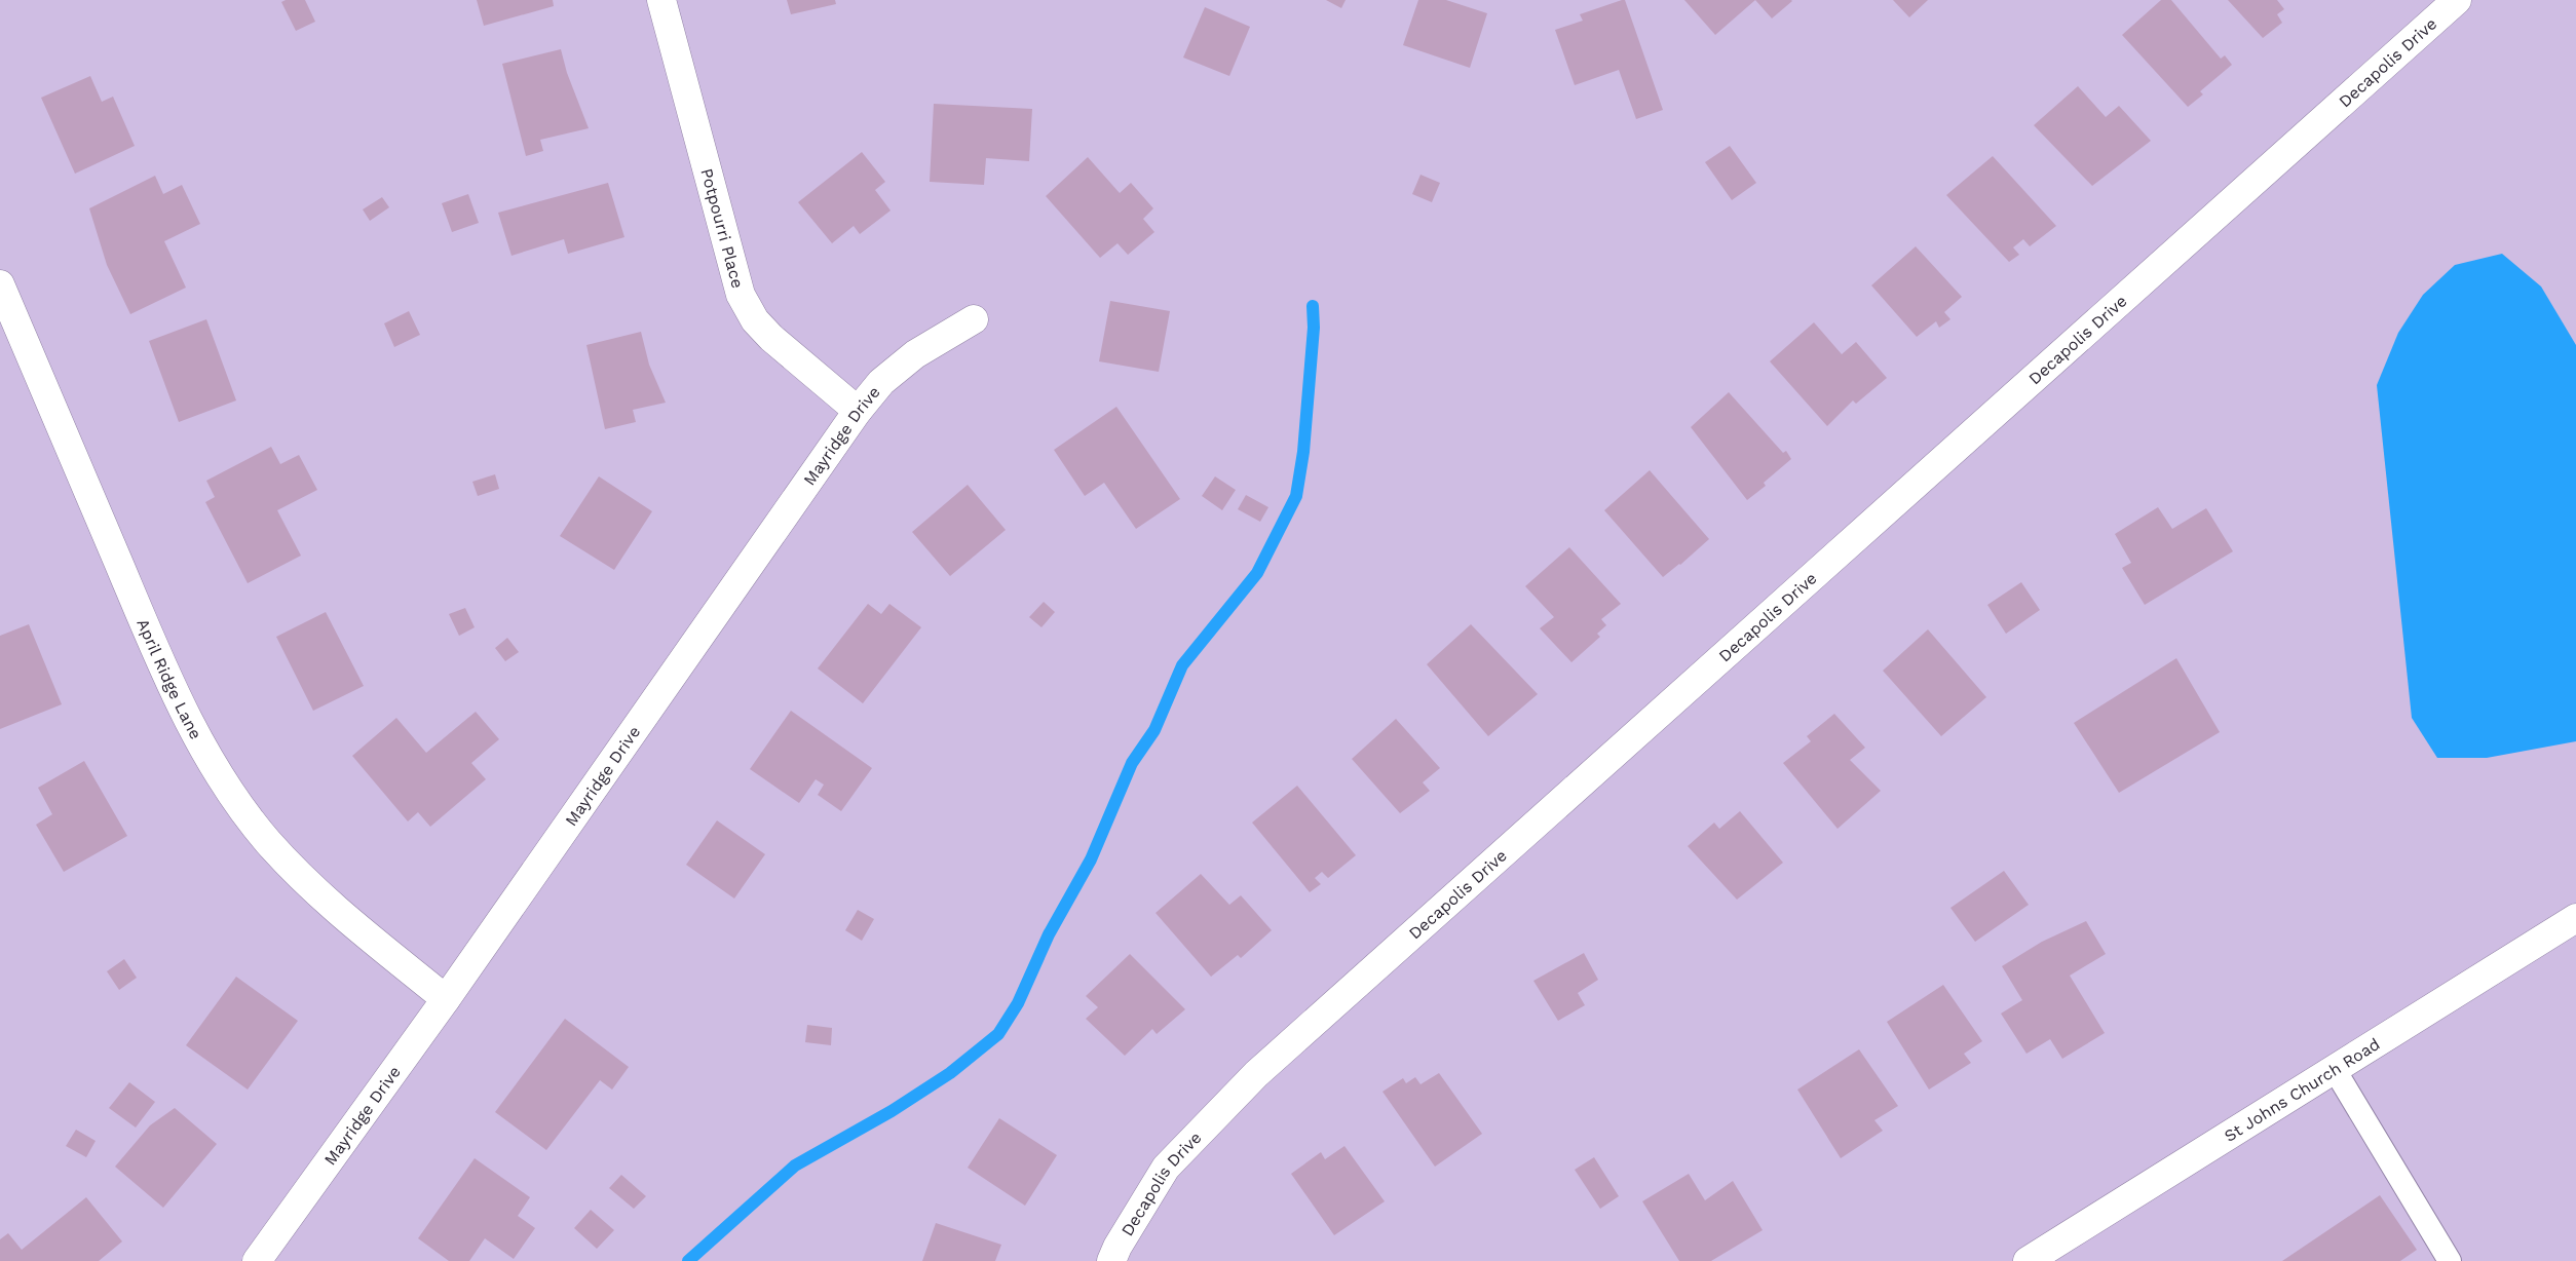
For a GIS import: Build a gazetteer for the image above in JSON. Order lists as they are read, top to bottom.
{
  "streets": {
    "street": [
      "Decapolis Drive",
      "Potpourri Place",
      "Mayridge Drive",
      "April Ridge Lane",
      "St Johns Church Road"
    ]
  },
  "crossings": [
    ["Potpourri Place", "Mayridge Drive"],
    ["Mayridge Drive", "April Ridge Lane"]
  ]
}
